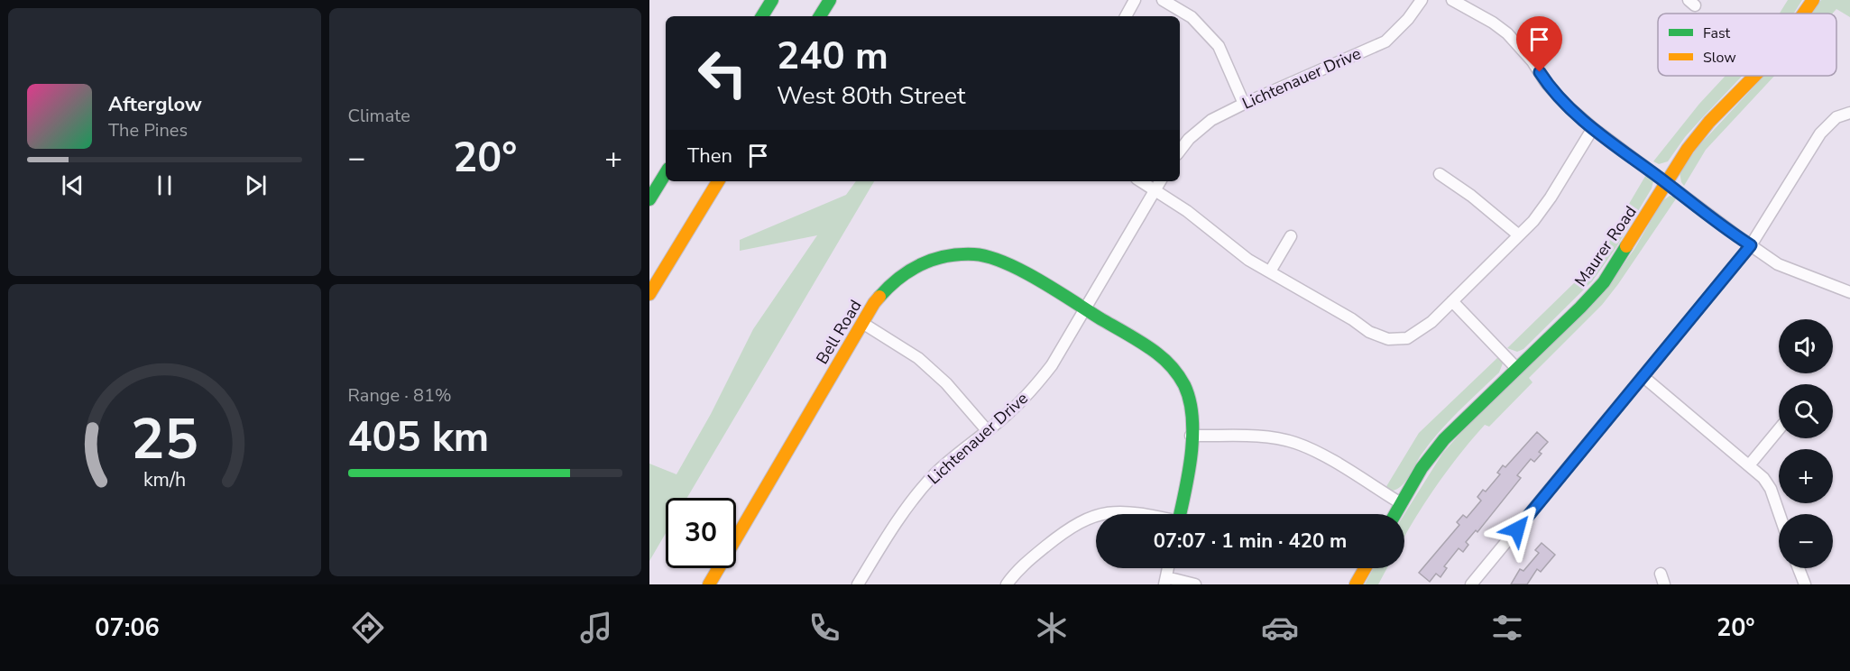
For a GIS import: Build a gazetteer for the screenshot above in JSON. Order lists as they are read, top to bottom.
{
  "streets": {
    "main road": ["Maurer Road", "Bell Road"],
    "street": ["Lichtenauer Drive"]
  },
  "crossings": [
    ["Lichtenauer Drive", "Bell Road"]
  ],
  "legend": ["Fast", "Slow"],
  "page": {
    "tile": [
      "Climate",
      ["Range · 81%", "405 km"]
    ],
    "turn": ["240 m", "West 80th Street"],
    "song": ["Afterglow", "The Pines"],
    "then": "Then",
    "heat": ["−", "20°", "+"],
    "map_buttons": ["+", "−"],
    "limit": "30",
    "trip": "07:07 · 1 min · 420 m",
    "tabs": ["07:06", "20°"],
    "gauge": ["25", "km/h"]
  }
}
